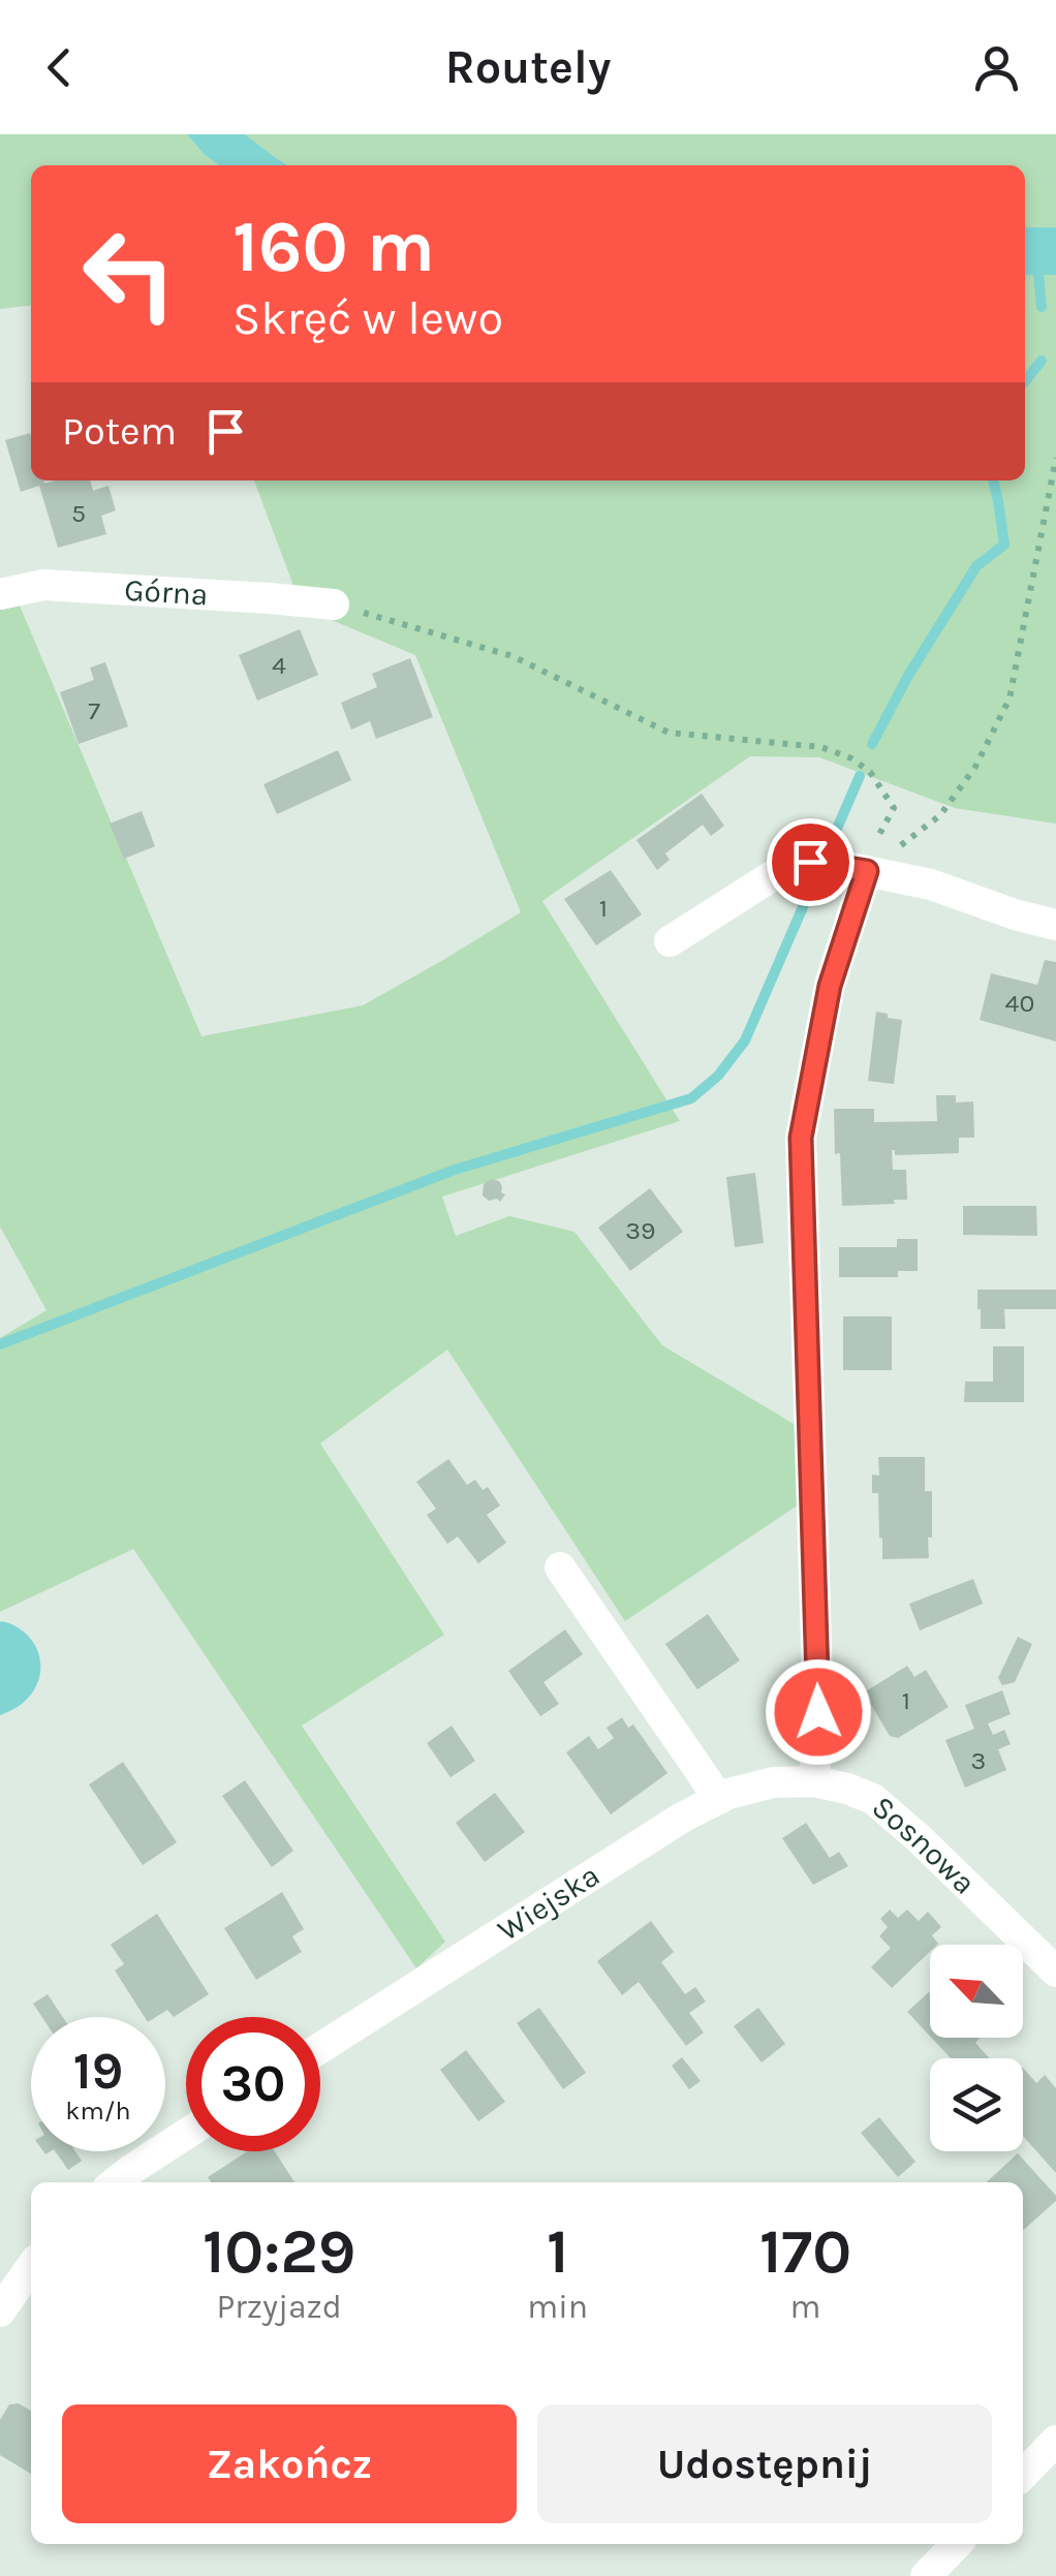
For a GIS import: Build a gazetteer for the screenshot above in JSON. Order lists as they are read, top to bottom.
{
  "streets": {
    "street": ["Górna", "Sosnowa", "Wiejska"]
  },
  "crossings": [
    ["Sosnowa", "Wiejska"]
  ],
  "house_numbers": [
    "5",
    "4",
    "7",
    "1",
    "40",
    "39",
    "1",
    "3"
  ],
  "north": "top left",
  "page": {
    "header": "Routely",
    "turn": ["160 m", "Skręć w lewo"],
    "then": "Potem",
    "speed": "19 km/h",
    "limit": "30",
    "eta": [
      "10:29",
      "Przyjazd",
      "1",
      "min",
      "170",
      "m"
    ],
    "buttons": ["Zakończ", "Udostępnij"]
  }
}
